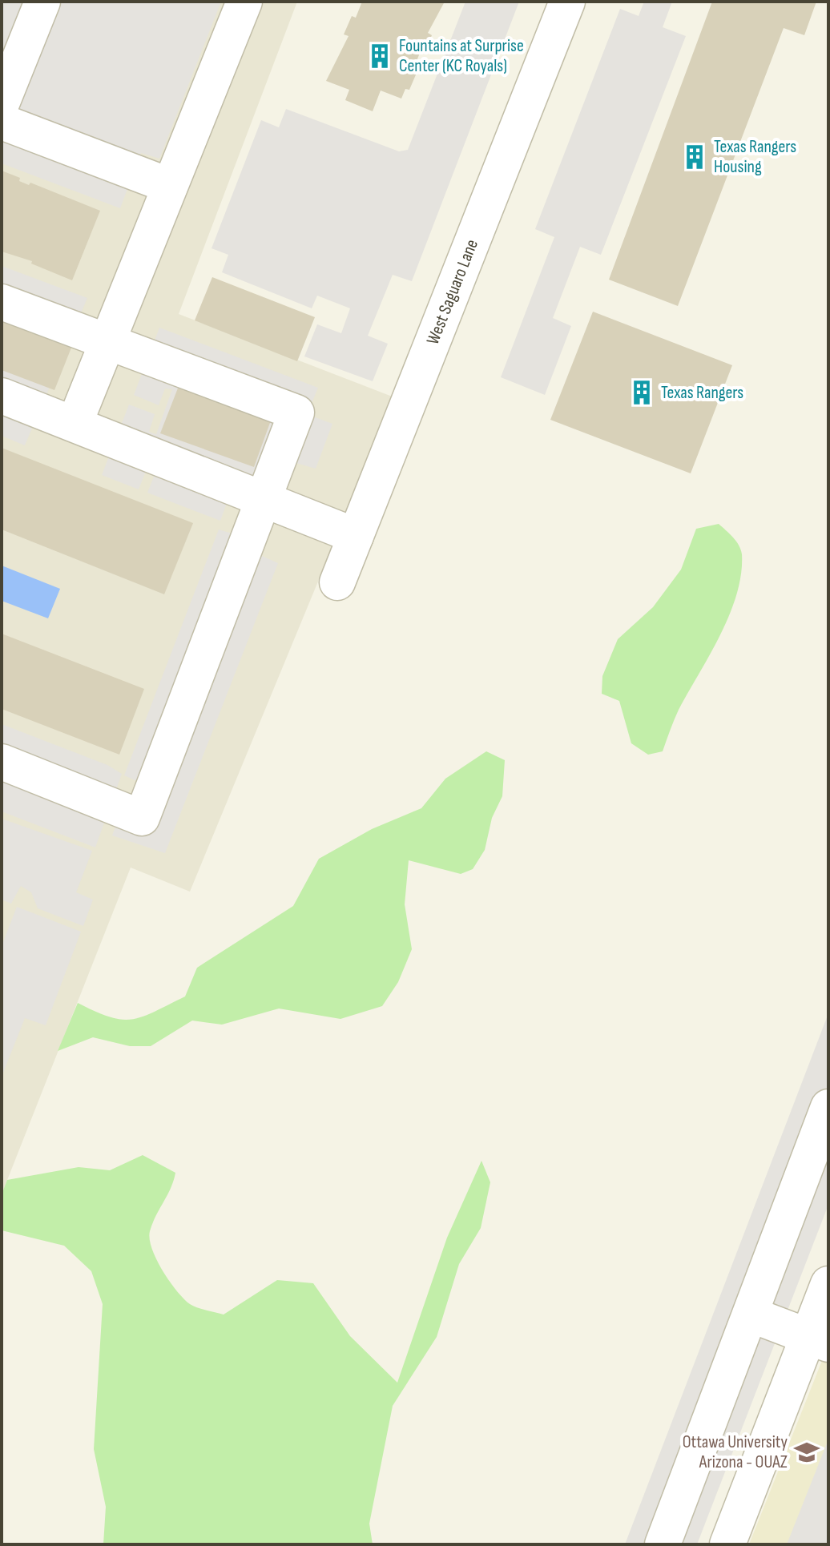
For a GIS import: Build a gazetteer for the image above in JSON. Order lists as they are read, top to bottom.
{
  "streets": {
    "street": ["West Saguaro Lane"]
  },
  "places": {
    "building": ["Fountains at Surprise Center (KC Royals)", "Texas Rangers Housing", "Texas Rangers"],
    "school or university": ["Ottawa University Arizona - OUAZ"]
  }
}
